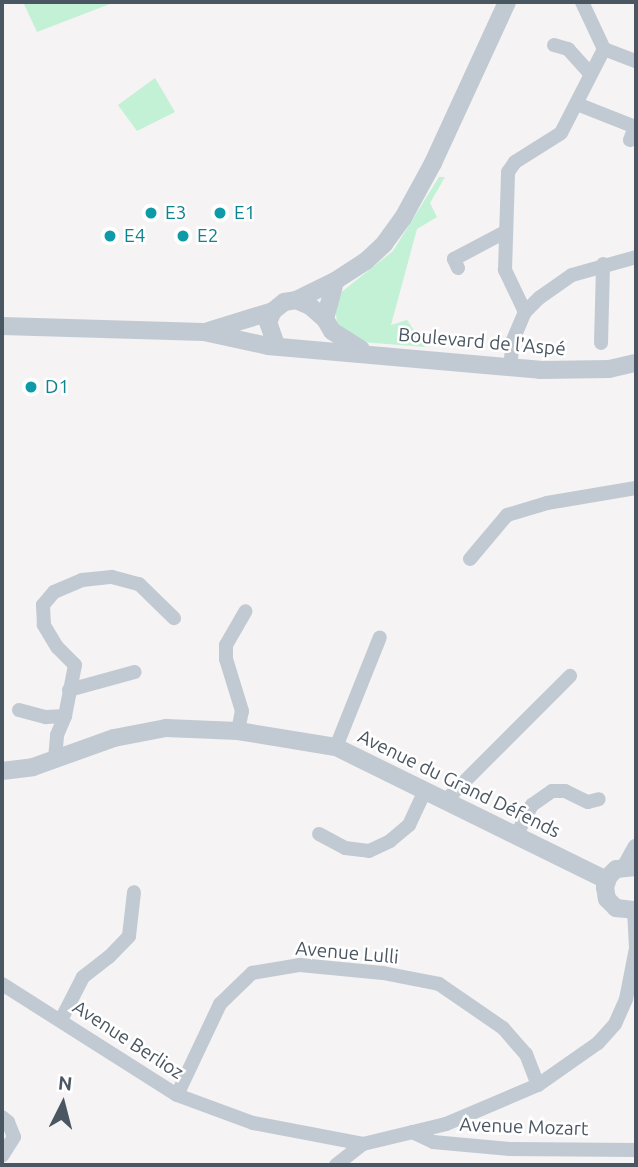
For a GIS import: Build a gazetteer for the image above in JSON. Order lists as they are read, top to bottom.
{
  "streets": {
    "street": [
      "Boulevard de l'Aspé",
      "Avenue du Grand Défends",
      "Avenue Lulli",
      "Avenue Berlioz",
      "Avenue Mozart"
    ]
  },
  "crossings": [
    ["Avenue Lulli", "Avenue Berlioz"]
  ],
  "places": [
    "E3",
    "E1",
    "E4",
    "E2",
    "D1"
  ],
  "north": "top"
}
